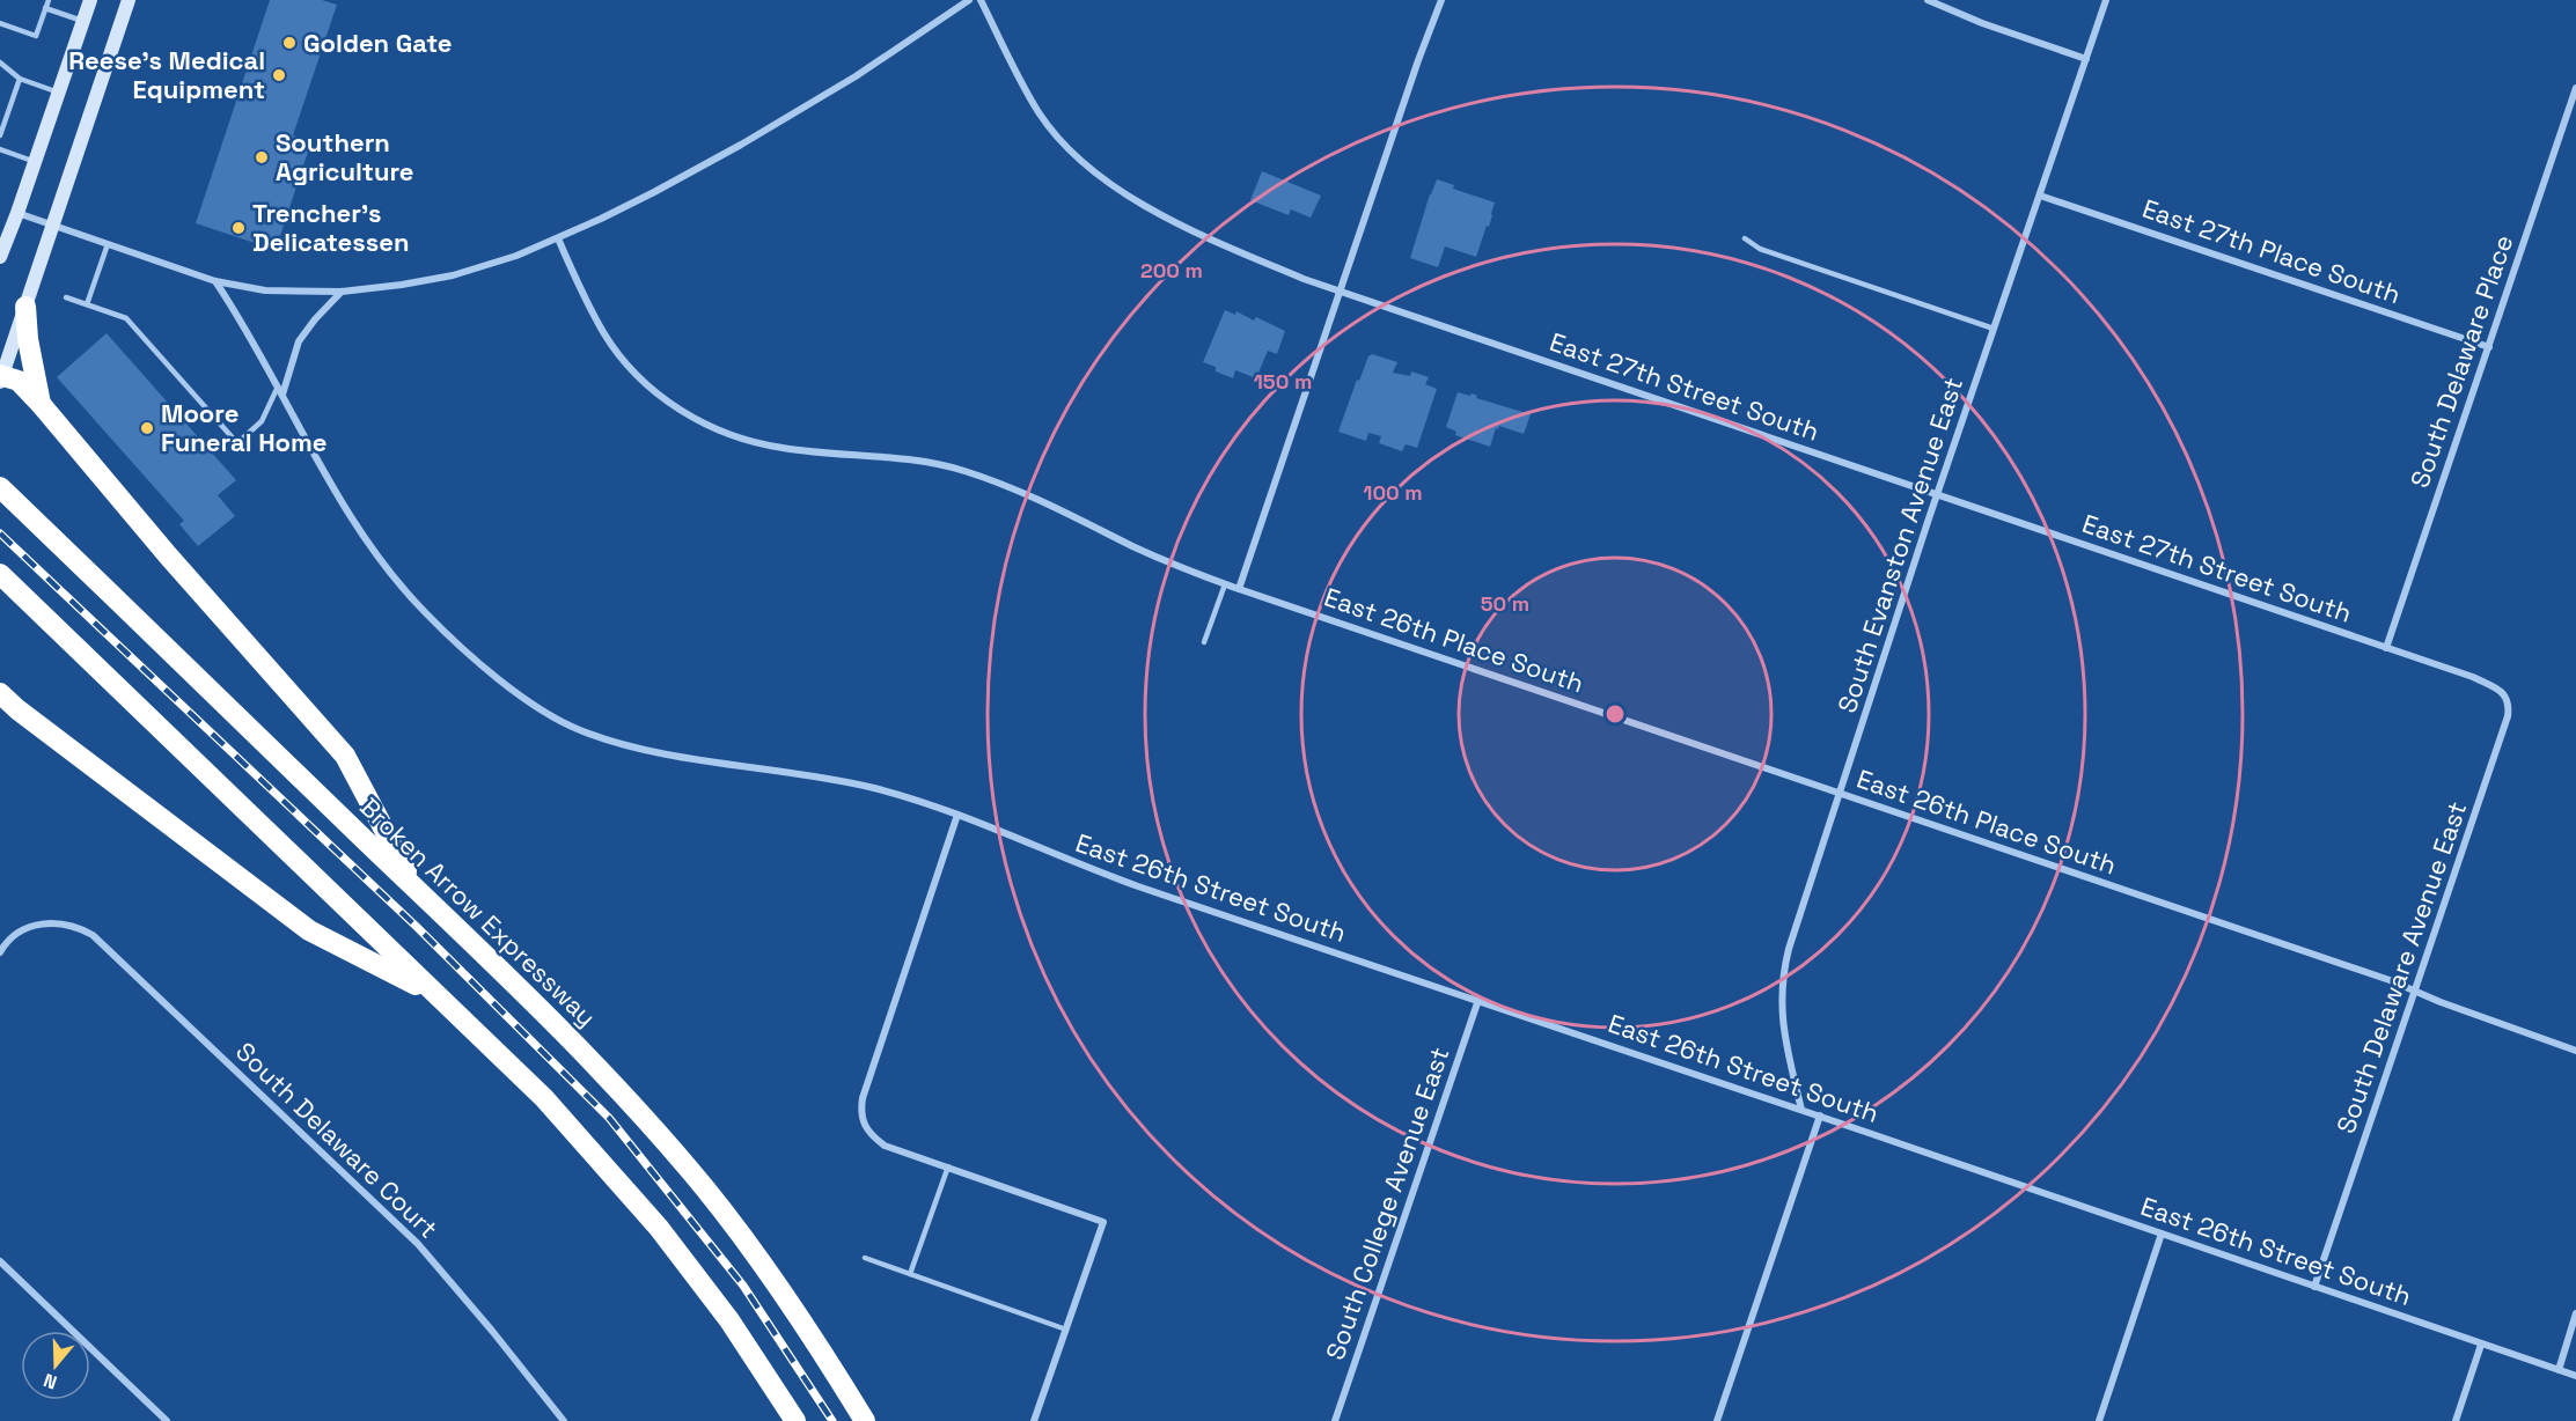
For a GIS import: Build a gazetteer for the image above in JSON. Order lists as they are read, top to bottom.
{
  "streets": {
    "highway": ["Broken Arrow Expressway"],
    "street": [
      "East 27th Place South",
      "South Delaware Place",
      "East 27th Street South",
      "South Evanston Avenue East",
      "East 26th Place South",
      "East 26th Street South",
      "South Delaware Avenue East",
      "South Delaware Court",
      "South College Avenue East"
    ]
  },
  "crossings": [
    ["East 27th Place South", "South Delaware Place"],
    ["East 27th Place South", "South Evanston Avenue East"],
    ["South Delaware Place", "East 27th Street South"],
    ["East 27th Street South", "South Evanston Avenue East"],
    ["East 27th Street South", "South Delaware Avenue East"],
    ["South Evanston Avenue East", "East 26th Place South"],
    ["South Evanston Avenue East", "East 26th Street South"],
    ["East 26th Place South", "South Delaware Avenue East"],
    ["East 26th Street South", "South Delaware Avenue East"],
    ["East 26th Street South", "South College Avenue East"]
  ],
  "places": [
    "Golden Gate",
    "Reese's Medical Equipment",
    "Southern Agriculture",
    "Trencher’s Delicatessen",
    "Moore Funeral Home"
  ],
  "north": "bottom",
  "rings": [
    "200 m",
    "150 m",
    "100 m",
    "50 m"
  ]
}
